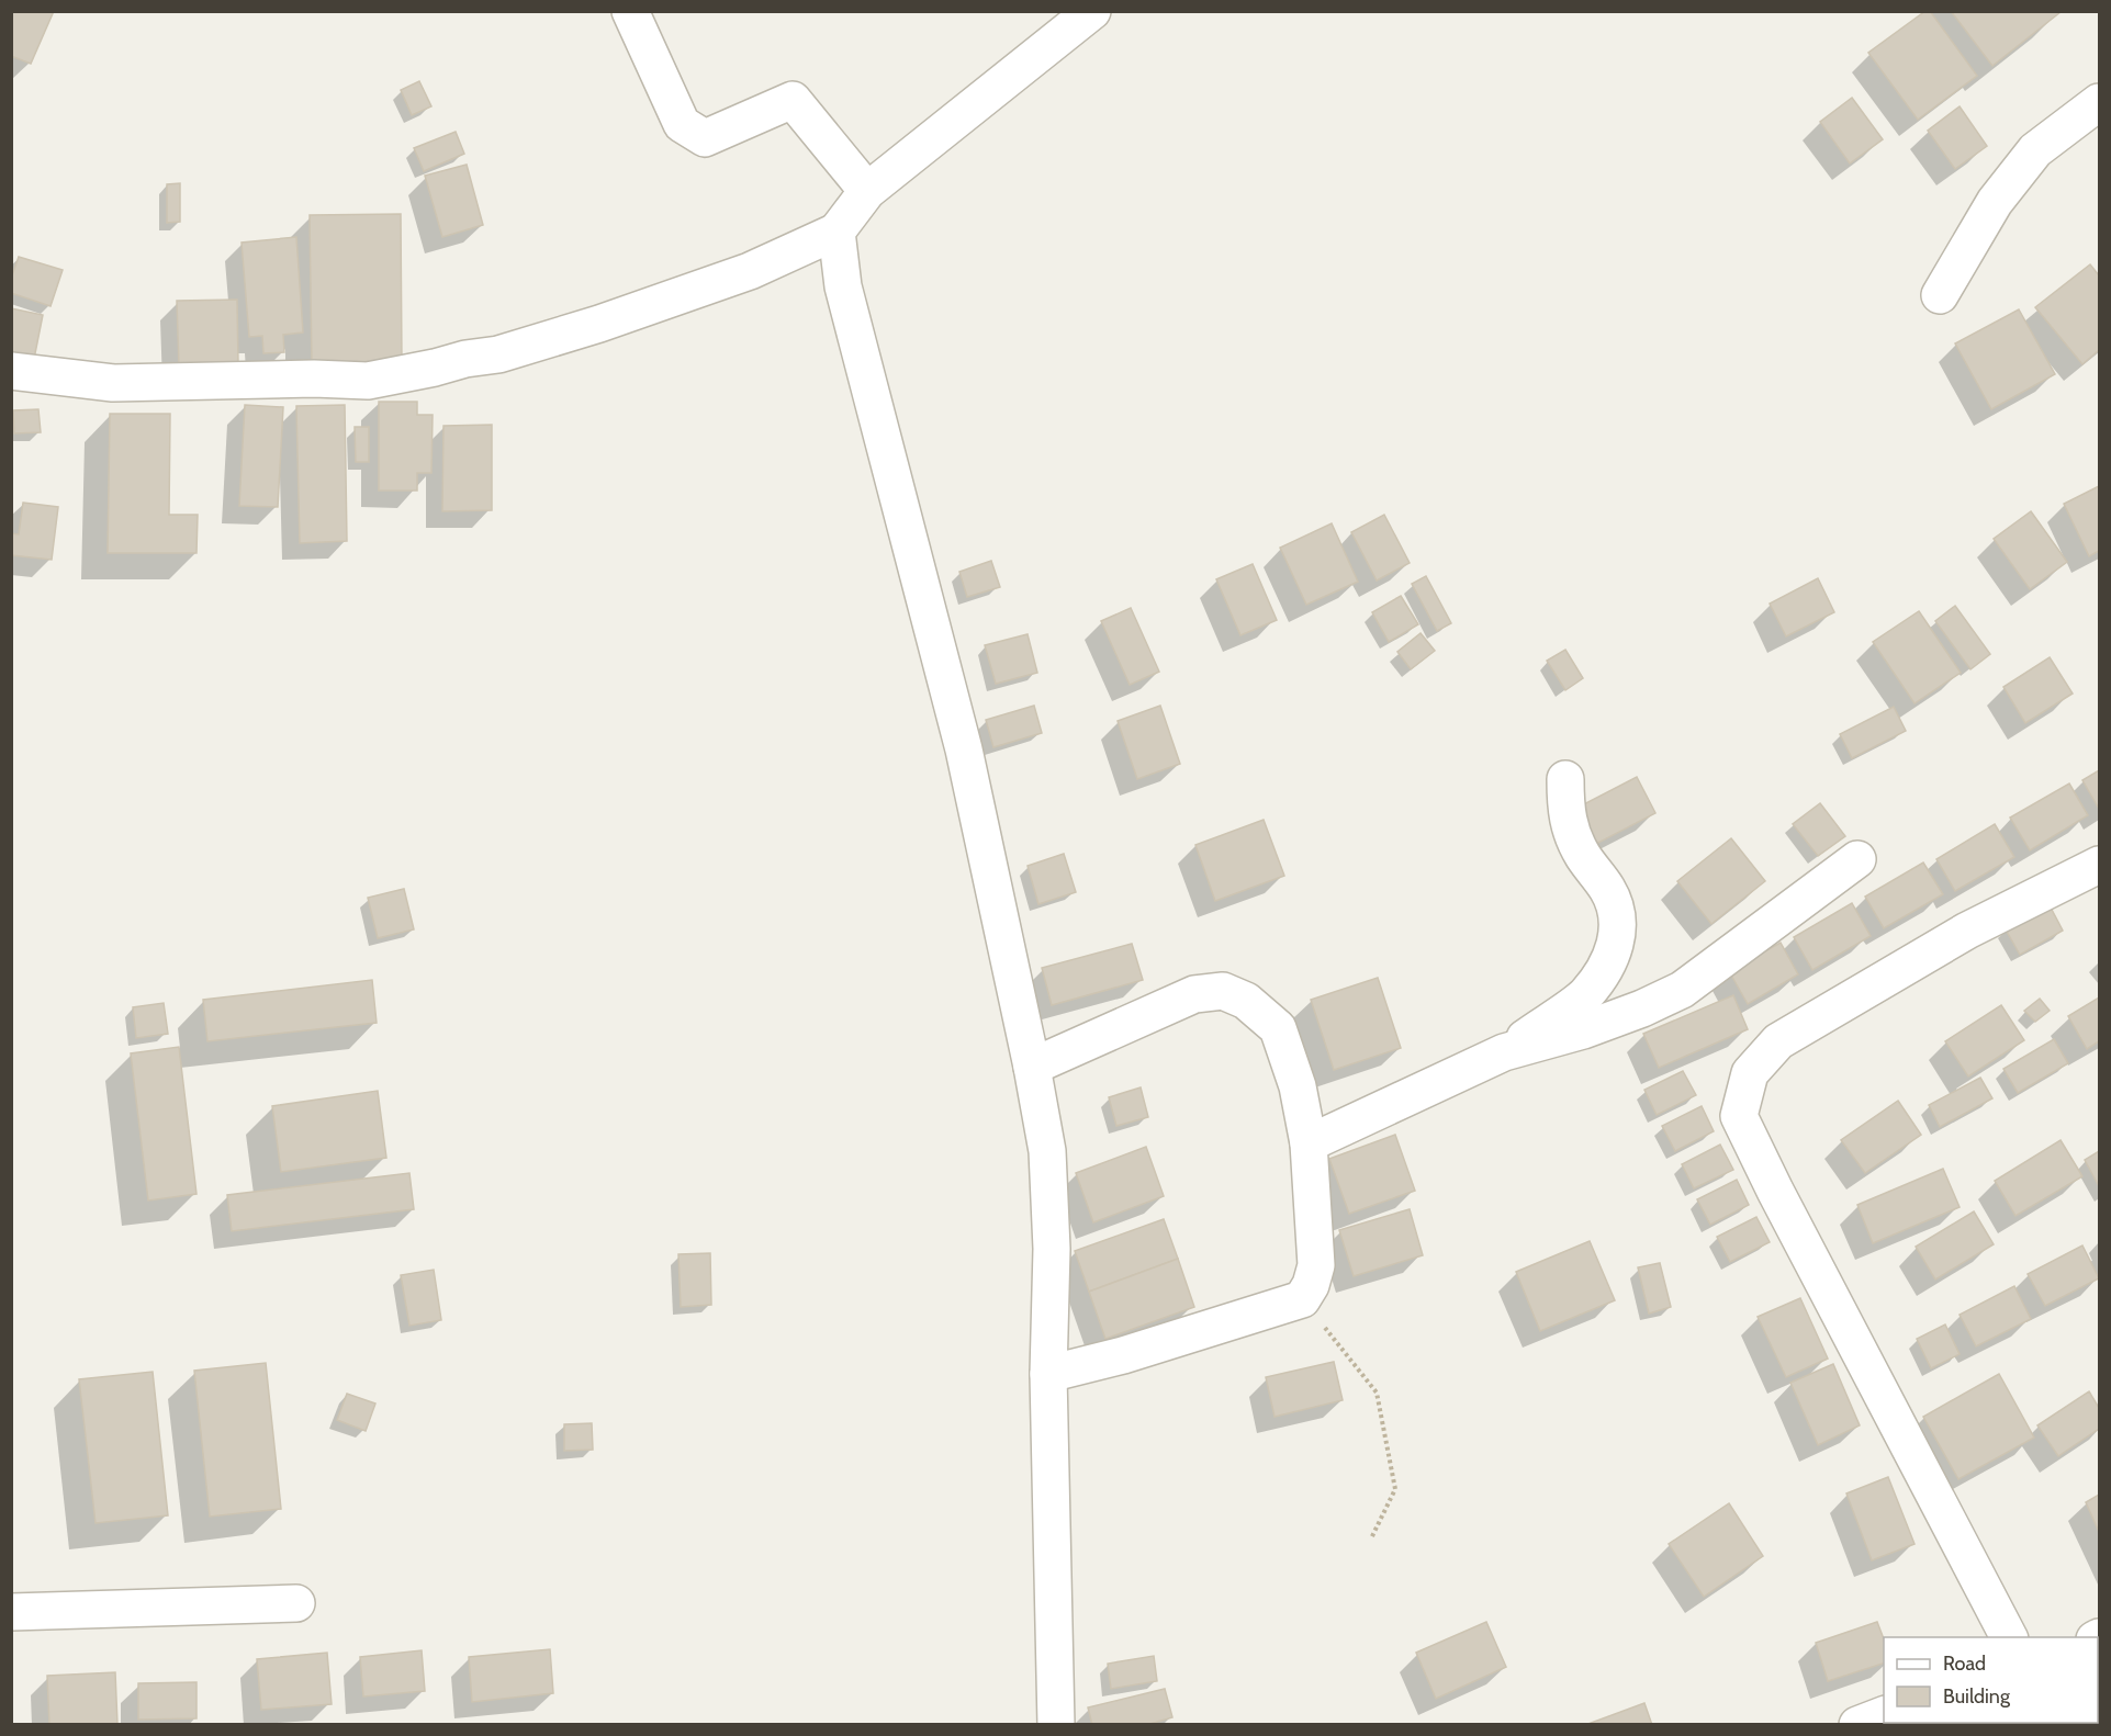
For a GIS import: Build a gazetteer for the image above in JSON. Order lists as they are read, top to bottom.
{
  "legend": ["Road", "Building"]
}
